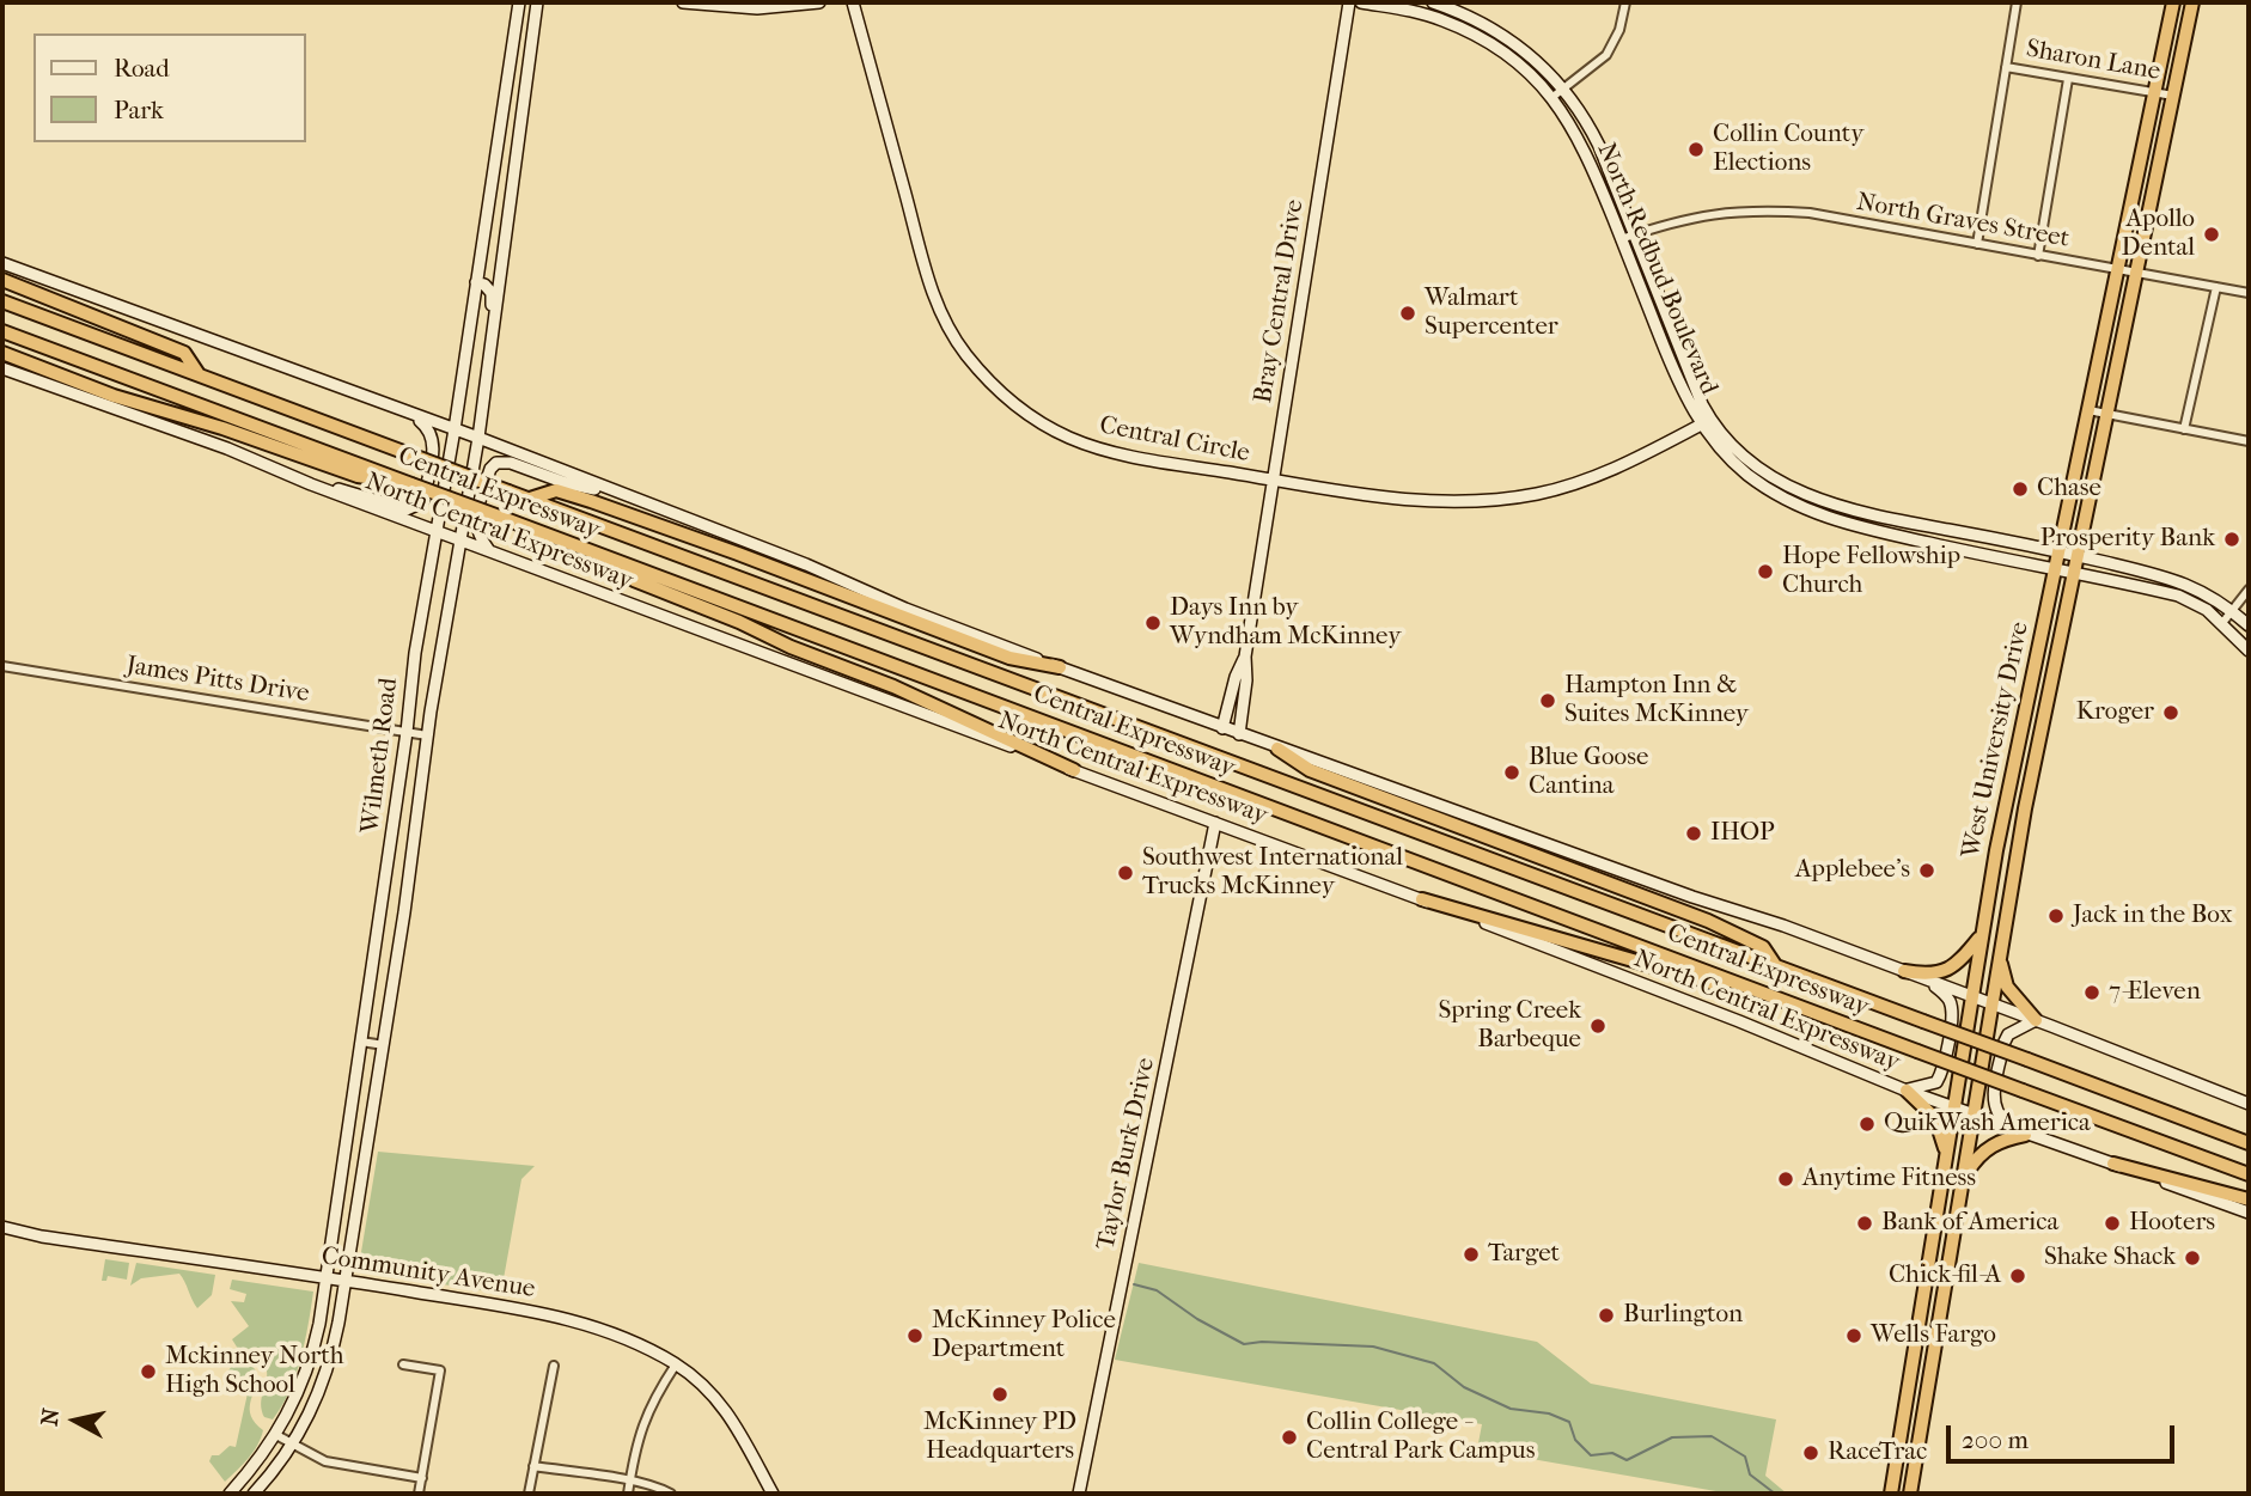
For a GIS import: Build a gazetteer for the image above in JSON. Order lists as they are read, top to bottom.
{
  "streets": {
    "highway": ["Central Expressway", "West University Drive"],
    "main road": [
      "North Redbud Boulevard",
      "Bray Central Drive",
      "Central Circle",
      "North Central Expressway",
      "Wilmeth Road",
      "Taylor Burk Drive",
      "Community Avenue"
    ],
    "street": ["Sharon Lane", "North Graves Street", "James Pitts Drive"]
  },
  "crossings": [
    ["Sharon Lane", "West University Drive"],
    ["North Graves Street", "North Redbud Boulevard"],
    ["North Graves Street", "West University Drive"],
    ["North Redbud Boulevard", "Central Circle"],
    ["North Redbud Boulevard", "West University Drive"],
    ["Bray Central Drive", "Central Circle"],
    ["North Central Expressway", "West University Drive"],
    ["North Central Expressway", "Wilmeth Road"],
    ["North Central Expressway", "Taylor Burk Drive"],
    ["James Pitts Drive", "Wilmeth Road"],
    ["Wilmeth Road", "Community Avenue"]
  ],
  "places": [
    "Collin County Elections",
    "Apollo Dental",
    "Walmart Supercenter",
    "Chase",
    "Prosperity Bank",
    "Hope Fellowship Church",
    "Days Inn by Wyndham McKinney",
    "Hampton Inn & Suites McKinney",
    "Kroger",
    "Blue Goose Cantina",
    "IHOP",
    "Applebee's",
    "Southwest International Trucks McKinney",
    "Jack in the Box",
    "7-Eleven",
    "Spring Creek Barbeque",
    "QuikWash America",
    "Anytime Fitness",
    "Bank of America",
    "Hooters",
    "Target",
    "Shake Shack",
    "Chick-fil-A",
    "Burlington",
    "McKinney Police Department",
    "Wells Fargo",
    "Mckinney North High School",
    "McKinney PD Headquarters",
    "Collin College - Central Park Campus",
    "RaceTrac"
  ],
  "legend": ["Road", "Park"],
  "scale_bar": "200 m",
  "north": "left"
}
